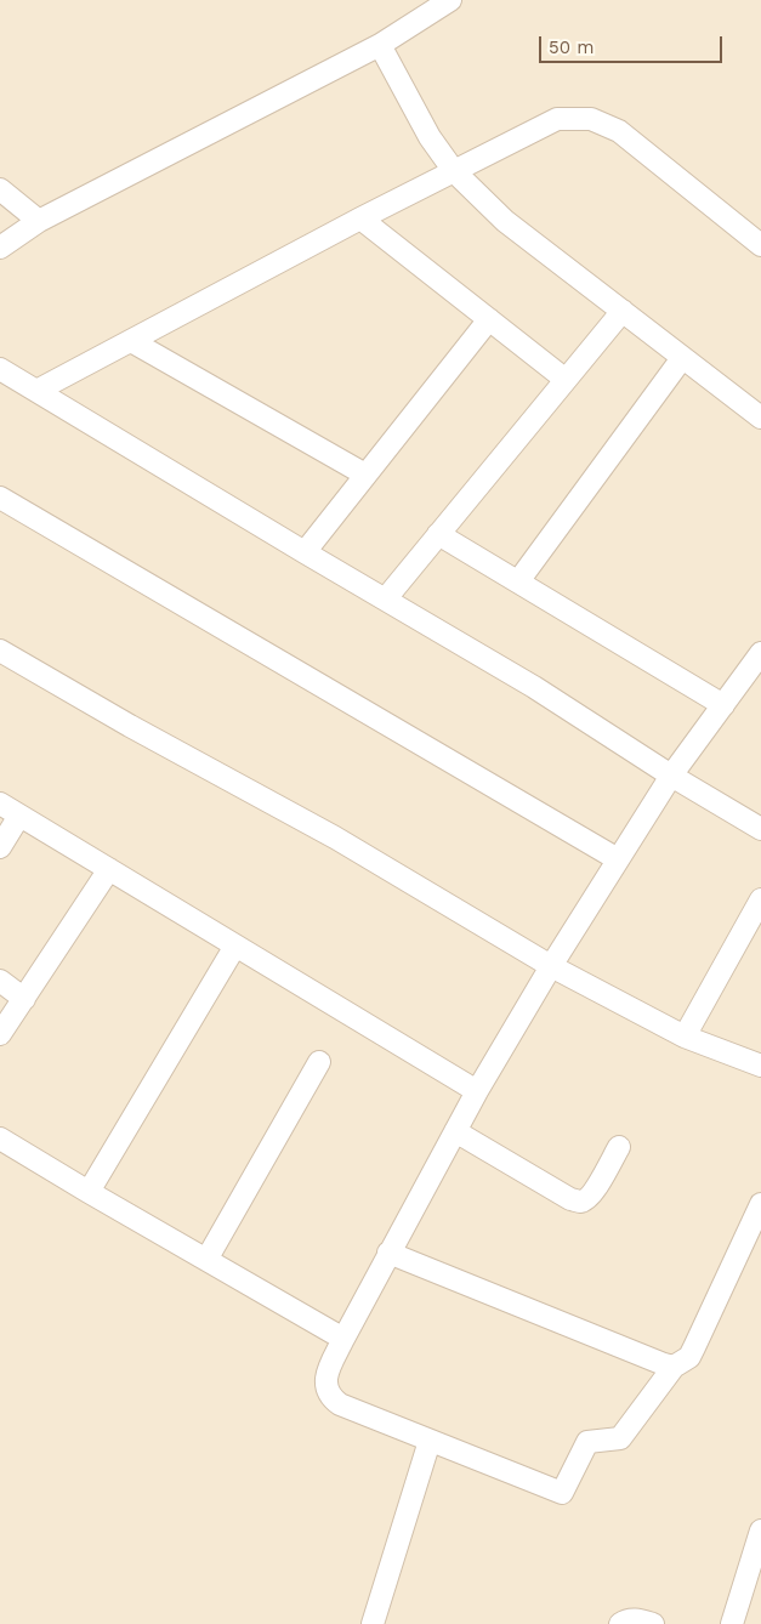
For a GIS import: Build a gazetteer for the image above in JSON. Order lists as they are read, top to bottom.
{
  "scale_bar": "50 m"
}
